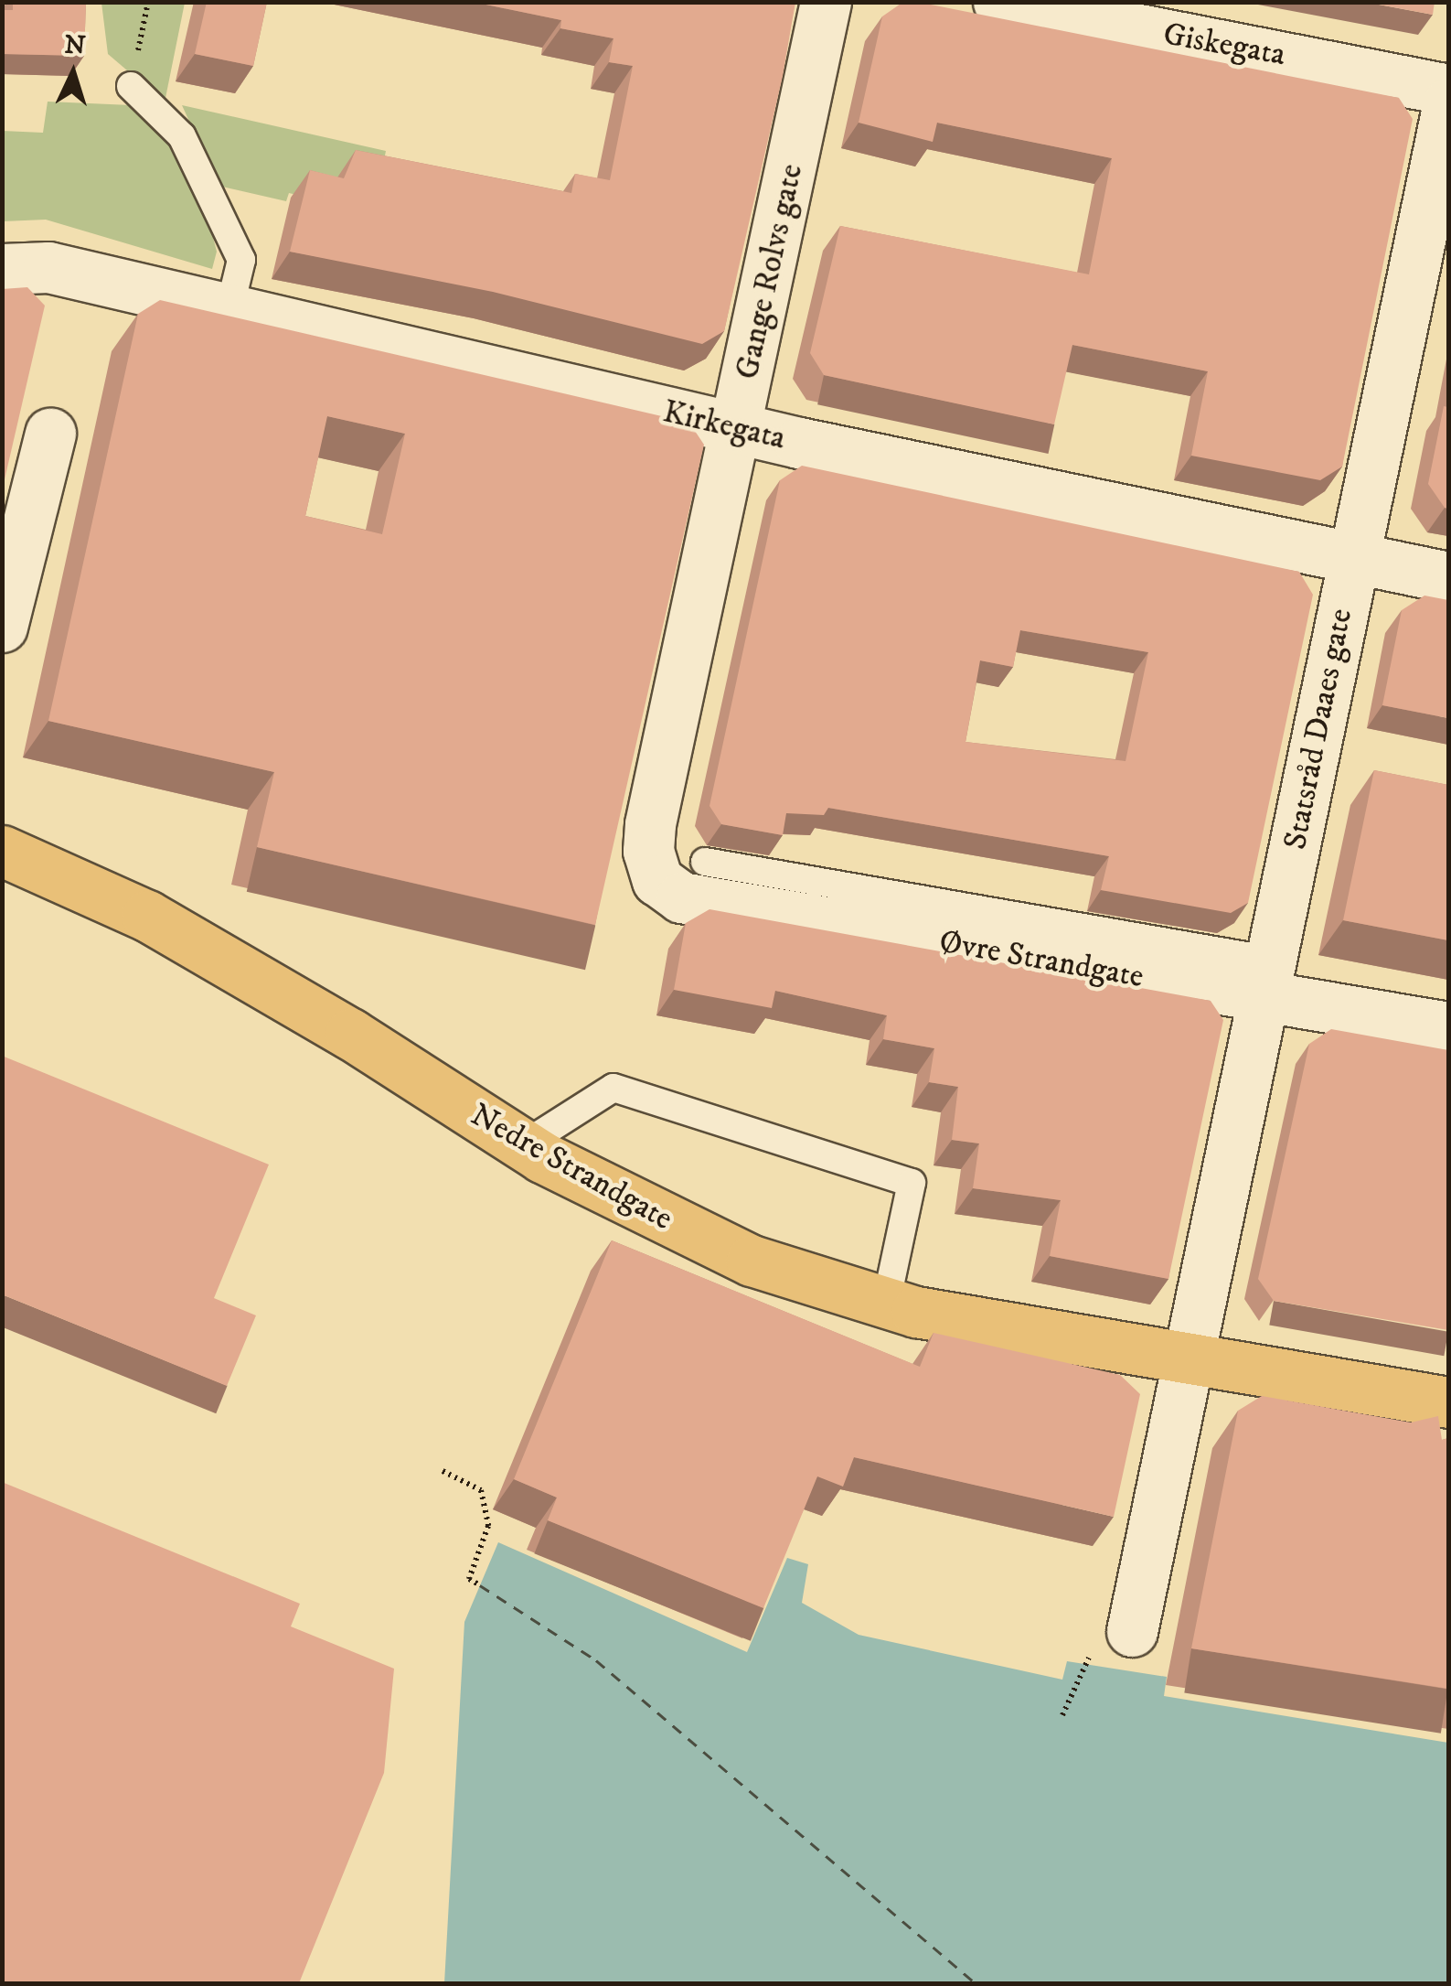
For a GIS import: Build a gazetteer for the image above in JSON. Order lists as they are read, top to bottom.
{
  "streets": {
    "highway": ["Nedre Strandgate"],
    "street": [
      "Giskegata",
      "Gange Rolvs gate",
      "Kirkegata",
      "Statsråd Daaes gate",
      "Øvre Strandgate"
    ]
  },
  "crossings": [
    ["Gange Rolvs gate", "Kirkegata"],
    ["Gange Rolvs gate", "Øvre Strandgate"],
    ["Kirkegata", "Statsråd Daaes gate"],
    ["Statsråd Daaes gate", "Øvre Strandgate"],
    ["Statsråd Daaes gate", "Nedre Strandgate"]
  ],
  "north": "top"
}
